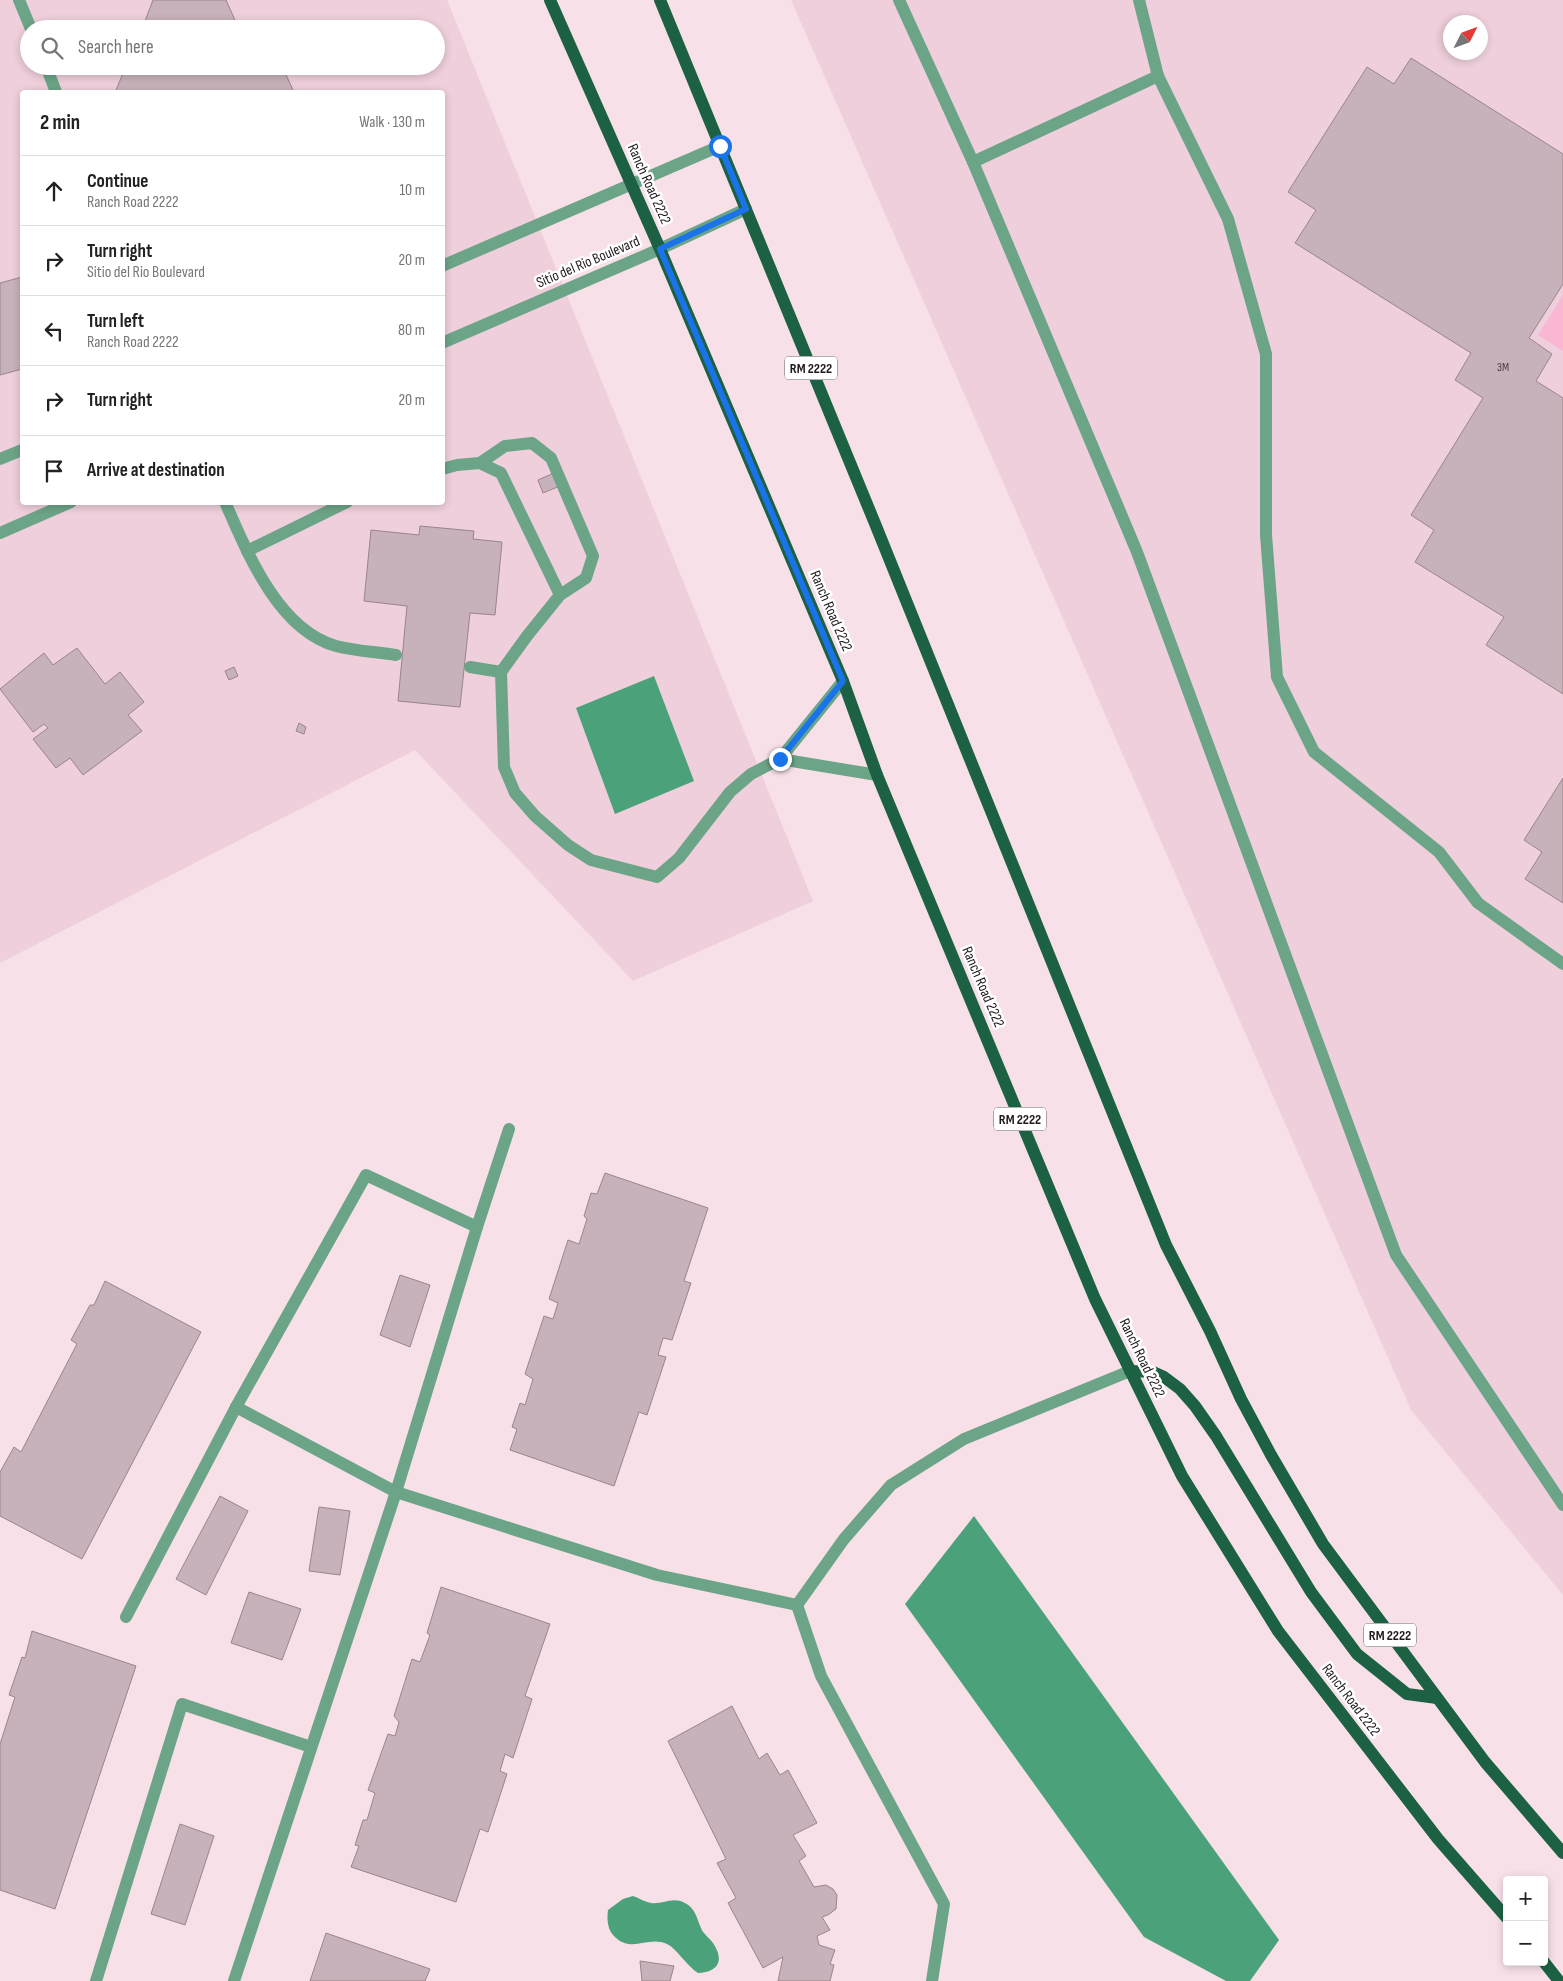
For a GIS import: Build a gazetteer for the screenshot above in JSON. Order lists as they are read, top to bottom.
{
  "streets": {
    "main road": ["Ranch Road 2222", "RM 2222"],
    "street": ["Sitio del Rio Boulevard"]
  },
  "crossings": [
    ["Ranch Road 2222", "Sitio del Rio Boulevard"],
    ["Sitio del Rio Boulevard", "RM 2222"]
  ],
  "house_numbers": ["3M"],
  "north": "top right",
  "page": {
    "search": "Search here",
    "heading": ["2 min", "Walk · 130 m"],
    "list": [
      ["Continue", "Ranch Road 2222", "10 m"],
      ["Turn right", "Sitio del Rio Boulevard", "20 m"],
      ["Turn left", "Ranch Road 2222", "80 m"],
      ["Turn right", "20 m"],
      "Arrive at destination"
    ],
    "map_buttons": ["+", "−"]
  }
}
